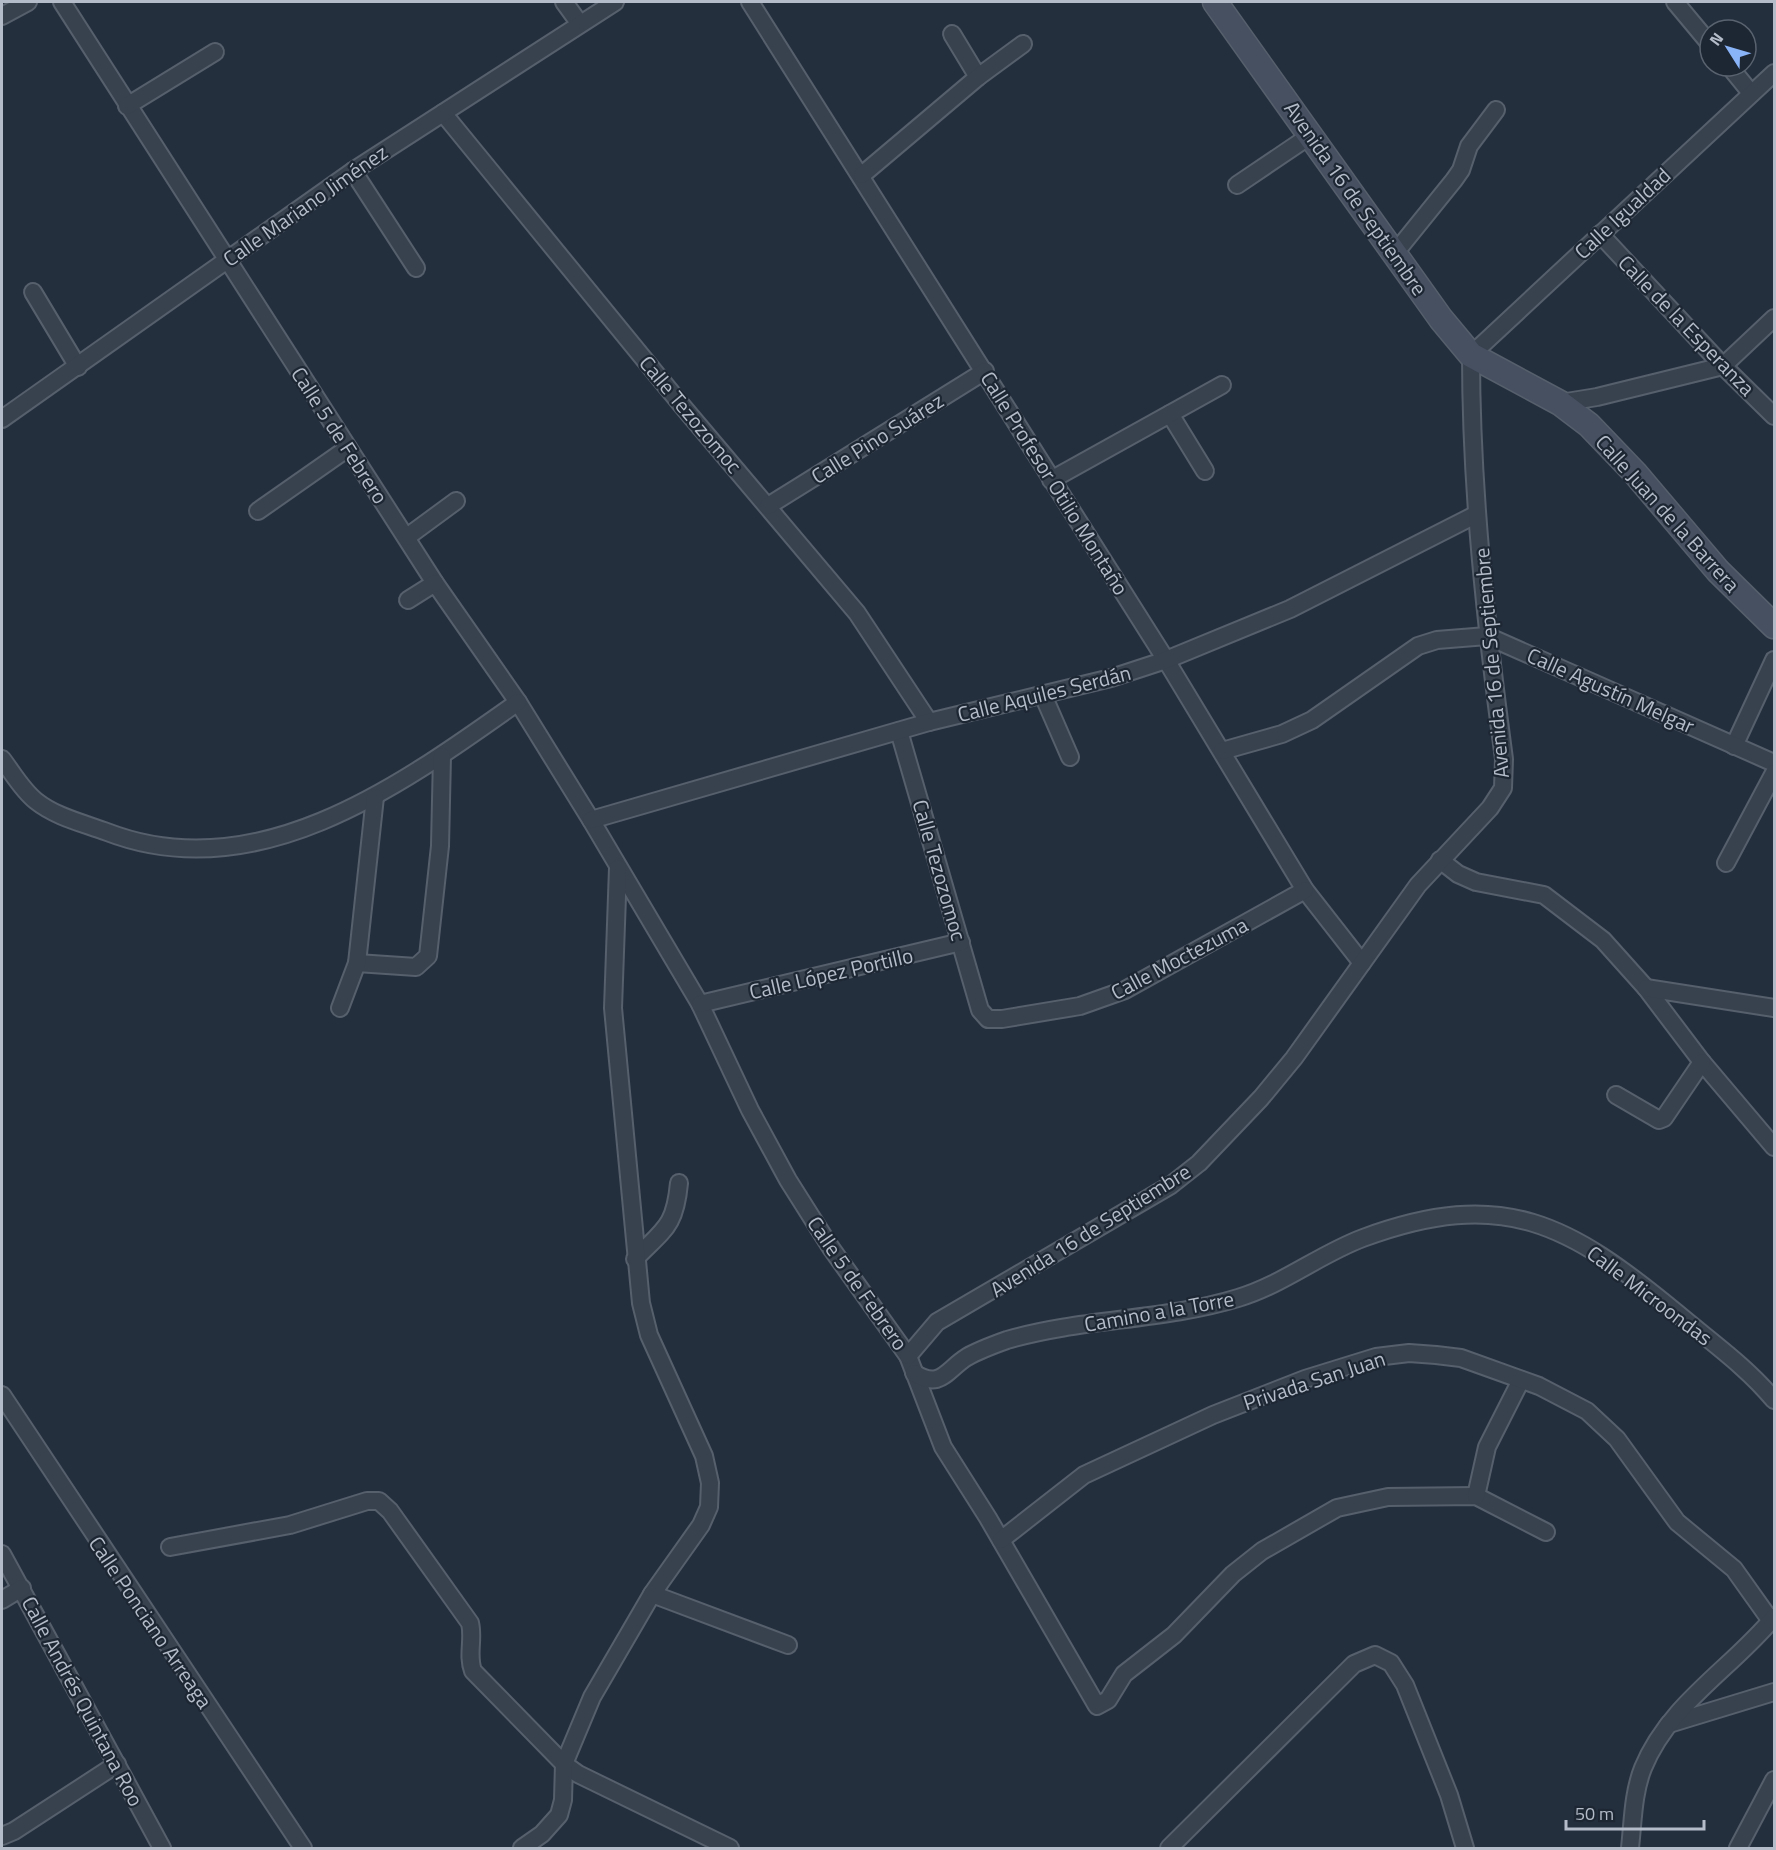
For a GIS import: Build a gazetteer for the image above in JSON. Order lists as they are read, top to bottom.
{
  "streets": {
    "street": [
      "Avenida 16 de Septiembre",
      "Calle Mariano Jiménez",
      "Calle Igualdad",
      "Calle de la Esperanza",
      "Calle Tezozomoc",
      "Calle 5 de Febrero",
      "Calle Pino Suárez",
      "Calle Profesor Otilio Montaño",
      "Calle Juan de la Barrera",
      "Calle Agustín Melgar",
      "Calle Aquiles Serdán",
      "Calle Moctezuma",
      "Calle López Portillo",
      "Calle Microondas",
      "Camino a la Torre",
      "Privada San Juan",
      "Calle Ponciano Arreaga",
      "Calle Andrés Quintana Roo"
    ]
  },
  "crossings": [
    ["Avenida 16 de Septiembre", "Calle Igualdad"],
    ["Avenida 16 de Septiembre", "Calle 5 de Febrero"],
    ["Avenida 16 de Septiembre", "Calle Profesor Otilio Montaño"],
    ["Avenida 16 de Septiembre", "Calle Juan de la Barrera"],
    ["Avenida 16 de Septiembre", "Calle Agustín Melgar"],
    ["Avenida 16 de Septiembre", "Calle Aquiles Serdán"],
    ["Calle Mariano Jiménez", "Calle Tezozomoc"],
    ["Calle Mariano Jiménez", "Calle 5 de Febrero"],
    ["Calle Igualdad", "Calle de la Esperanza"],
    ["Calle Igualdad", "Calle Juan de la Barrera"],
    ["Calle Tezozomoc", "Calle Pino Suárez"],
    ["Calle Tezozomoc", "Calle Aquiles Serdán"],
    ["Calle Tezozomoc", "Calle Moctezuma"],
    ["Calle Tezozomoc", "Calle López Portillo"],
    ["Calle 5 de Febrero", "Calle Aquiles Serdán"],
    ["Calle 5 de Febrero", "Calle López Portillo"],
    ["Calle 5 de Febrero", "Camino a la Torre"],
    ["Calle 5 de Febrero", "Privada San Juan"],
    ["Calle Pino Suárez", "Calle Profesor Otilio Montaño"],
    ["Calle Profesor Otilio Montaño", "Calle Agustín Melgar"],
    ["Calle Profesor Otilio Montaño", "Calle Aquiles Serdán"],
    ["Calle Profesor Otilio Montaño", "Calle Moctezuma"],
    ["Calle Microondas", "Camino a la Torre"]
  ],
  "scale_bar": "50 m",
  "north": "top left"
}
